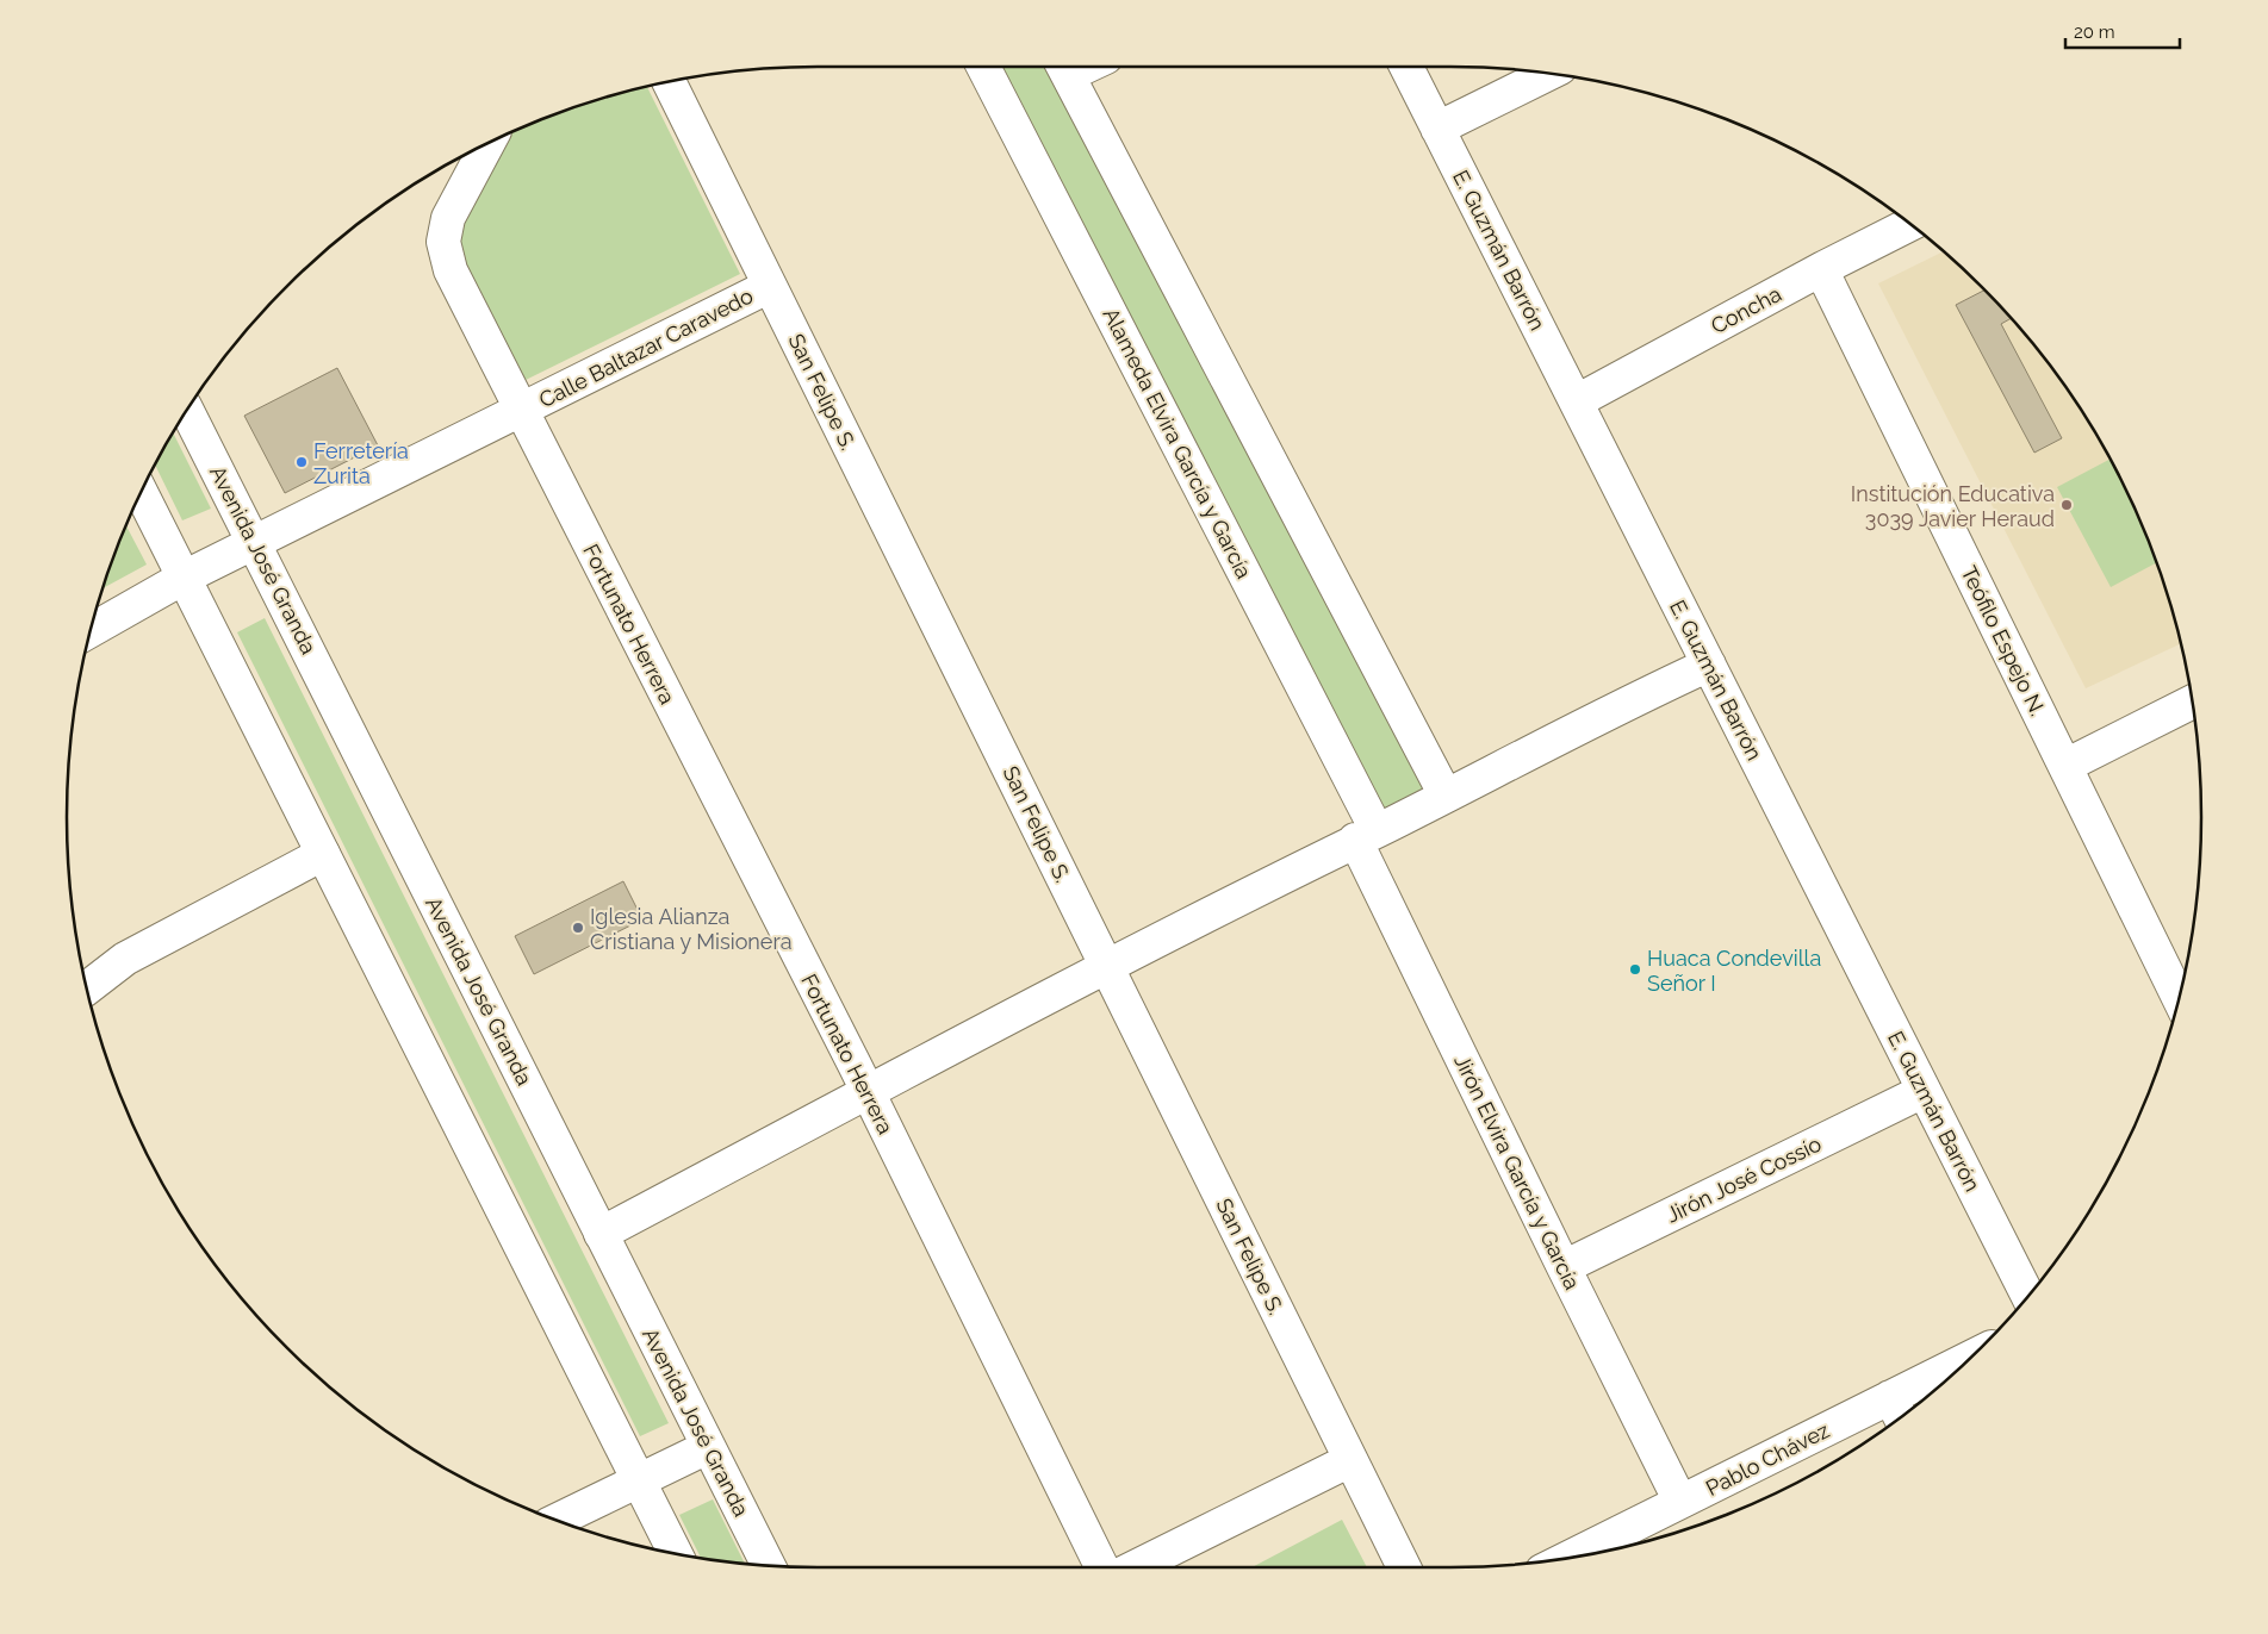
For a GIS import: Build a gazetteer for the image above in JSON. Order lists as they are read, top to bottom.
{
  "streets": {
    "street": [
      "E. Guzmán Barrón",
      "Concha",
      "Calle Baltazar Caravedo",
      "San Felipe S.",
      "Alameda Elvira García y García",
      "Avenida José Granda",
      "Fortunato Herrera",
      "Teófilo Espejo N.",
      "Jirón Elvira García y García",
      "Jirón José Cossío",
      "Pablo Chávez"
    ]
  },
  "crossings": [
    ["E. Guzmán Barrón", "Concha"],
    ["E. Guzmán Barrón", "Jirón José Cossío"],
    ["Concha", "Teófilo Espejo N."],
    ["Calle Baltazar Caravedo", "San Felipe S."],
    ["Calle Baltazar Caravedo", "Avenida José Granda"],
    ["Calle Baltazar Caravedo", "Fortunato Herrera"],
    ["Alameda Elvira García y García", "Jirón Elvira García y García"],
    ["Jirón Elvira García y García", "Jirón José Cossío"],
    ["Jirón Elvira García y García", "Pablo Chávez"]
  ],
  "places": [
    "Ferretería Zurita",
    "Institución Educativa 3039 Javier Heraud",
    "Iglesia Alianza Cristiana y Misionera",
    "Huaca Condevilla Señor I"
  ],
  "scale_bar": "20 m"
}
